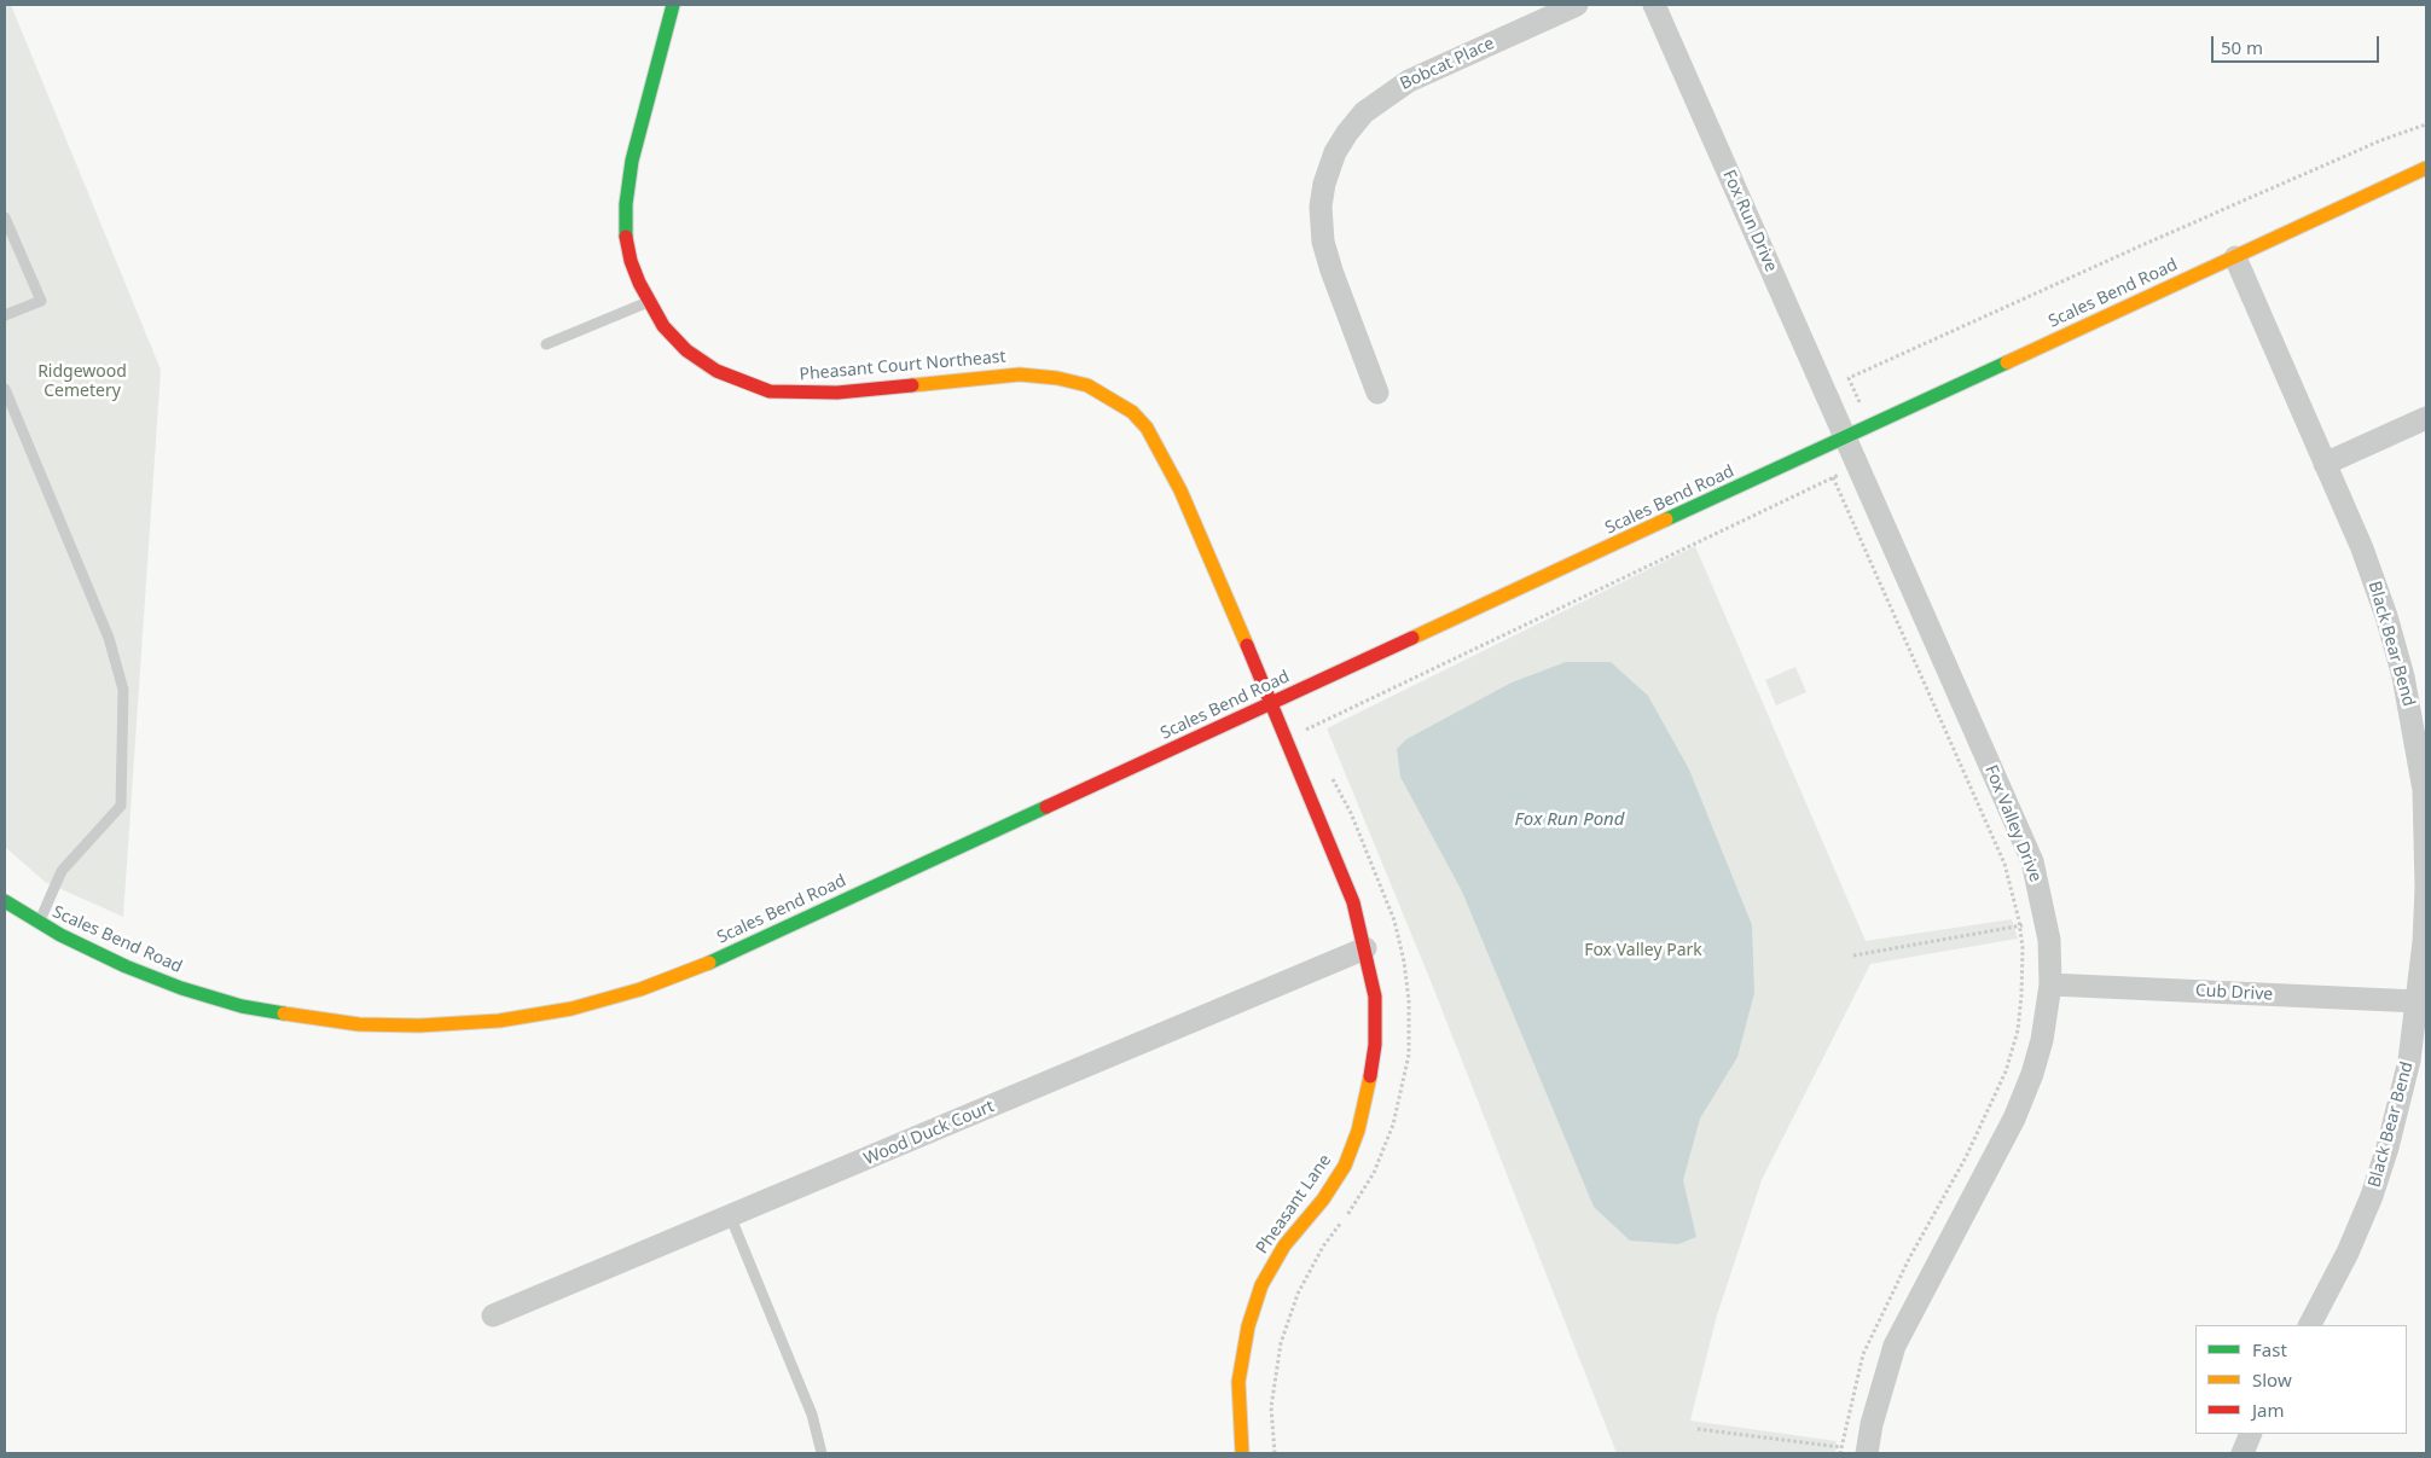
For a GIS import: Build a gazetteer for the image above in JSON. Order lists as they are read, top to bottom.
{
  "streets": {
    "street": [
      "Bobcat Place",
      "Fox Run Drive",
      "Scales Bend Road",
      "Pheasant Court Northeast",
      "Black Bear Bend",
      "Fox Valley Drive",
      "Cub Drive",
      "Wood Duck Court",
      "Pheasant Lane"
    ]
  },
  "crossings": [
    ["Fox Run Drive", "Scales Bend Road"],
    ["Fox Run Drive", "Fox Valley Drive"],
    ["Scales Bend Road", "Pheasant Court Northeast"],
    ["Scales Bend Road", "Black Bear Bend"],
    ["Scales Bend Road", "Fox Valley Drive"],
    ["Scales Bend Road", "Pheasant Lane"],
    ["Pheasant Court Northeast", "Pheasant Lane"],
    ["Black Bear Bend", "Cub Drive"],
    ["Fox Valley Drive", "Cub Drive"],
    ["Wood Duck Court", "Pheasant Lane"]
  ],
  "water": ["Fox Run Pond"],
  "parks": ["Ridgewood Cemetery", "Fox Valley Park"],
  "legend": ["Fast", "Slow", "Jam"],
  "scale_bar": "50 m"
}
